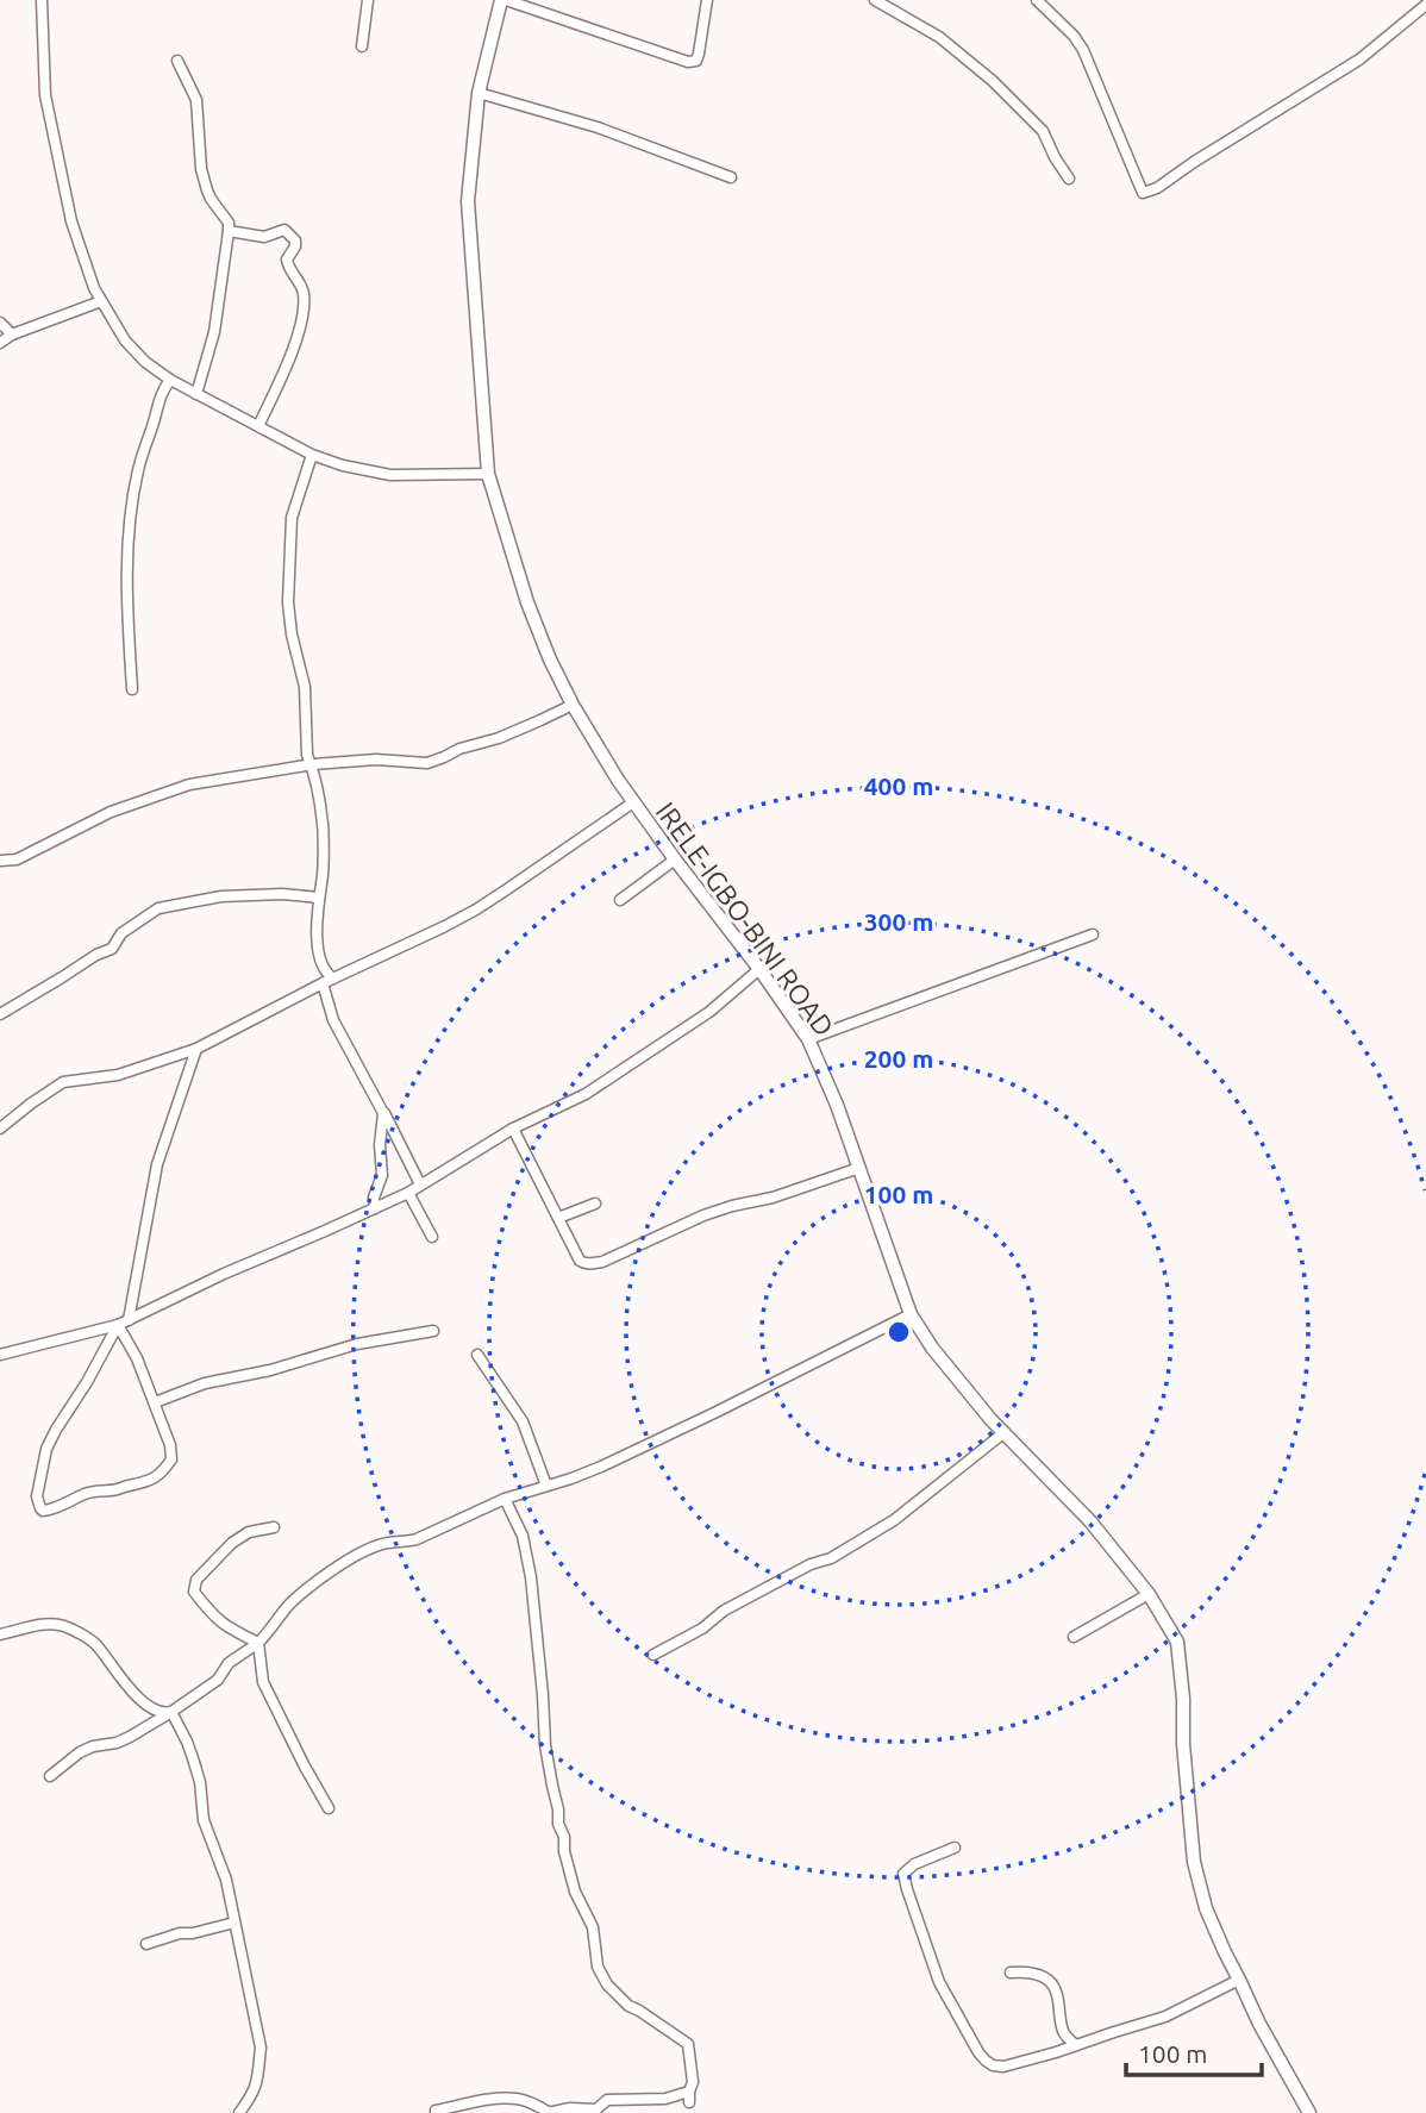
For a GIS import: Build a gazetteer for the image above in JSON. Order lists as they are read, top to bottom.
{
  "streets": {
    "street": ["IRELE-IGBO-BINI ROAD"]
  },
  "scale_bar": "100 m",
  "rings": [
    "400 m",
    "300 m",
    "200 m",
    "100 m"
  ]
}
